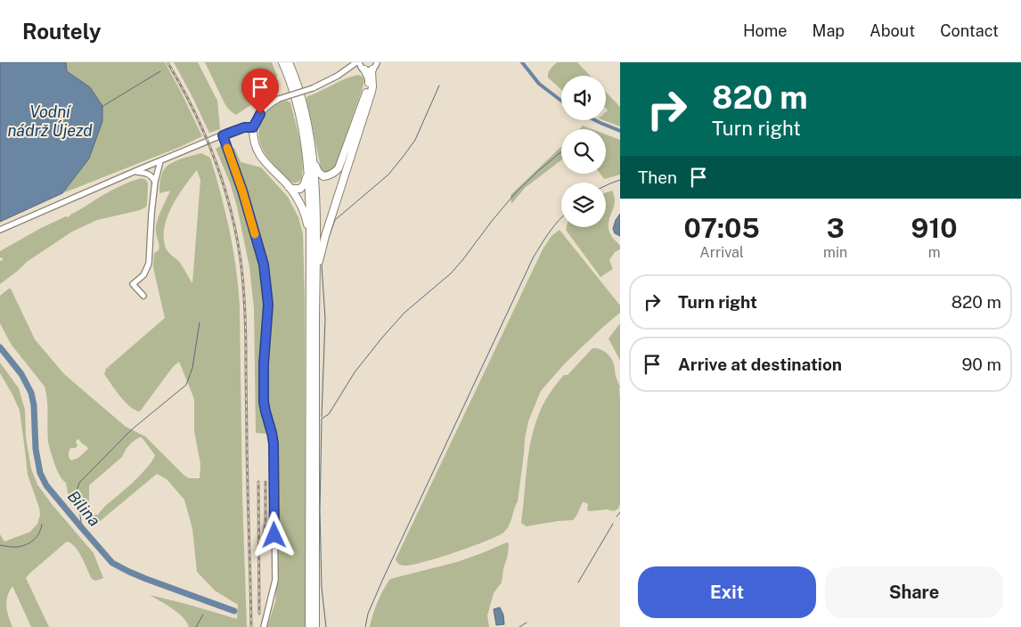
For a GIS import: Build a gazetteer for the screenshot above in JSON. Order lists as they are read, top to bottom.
{
  "water": ["Vodní nádrž Újezd", "Bílina"],
  "page": {
    "header": "Routely",
    "nav": [
      "Home",
      "Map",
      "About",
      "Contact"
    ],
    "turn": ["820 m", "Turn right"],
    "then": "Then",
    "eta": [
      "07:05",
      "Arrival",
      "3",
      "min",
      "910",
      "m"
    ],
    "list": [
      {
        "name": "Turn right",
        "value": "820 m"
      },
      {
        "name": "Arrive at destination",
        "value": "90 m"
      }
    ],
    "buttons": ["Exit", "Share"]
  }
}
